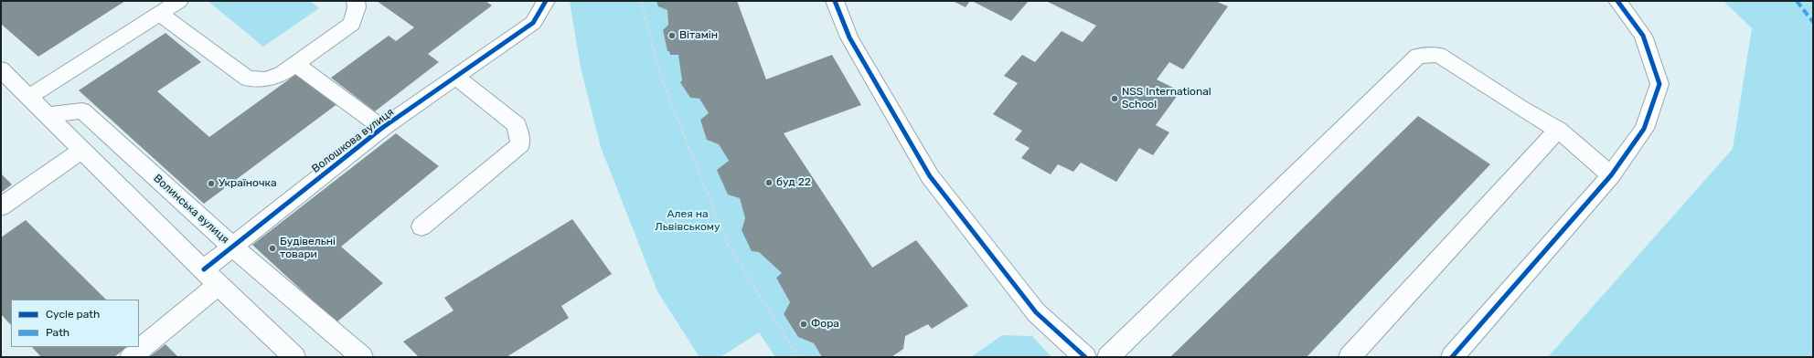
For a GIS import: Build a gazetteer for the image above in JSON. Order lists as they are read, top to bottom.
{
  "streets": {
    "street": ["Волошкова вулиця", "Волинська вулиця"]
  },
  "crossings": [
    ["Волошкова вулиця", "Волинська вулиця"]
  ],
  "parks": ["Алея на Львівському"],
  "places": [
    "Вітамін",
    "NSS International School",
    "буд 22",
    "Україночка",
    "Будівельні товари",
    "Фора"
  ],
  "legend": ["Cycle path", "Path"]
}
